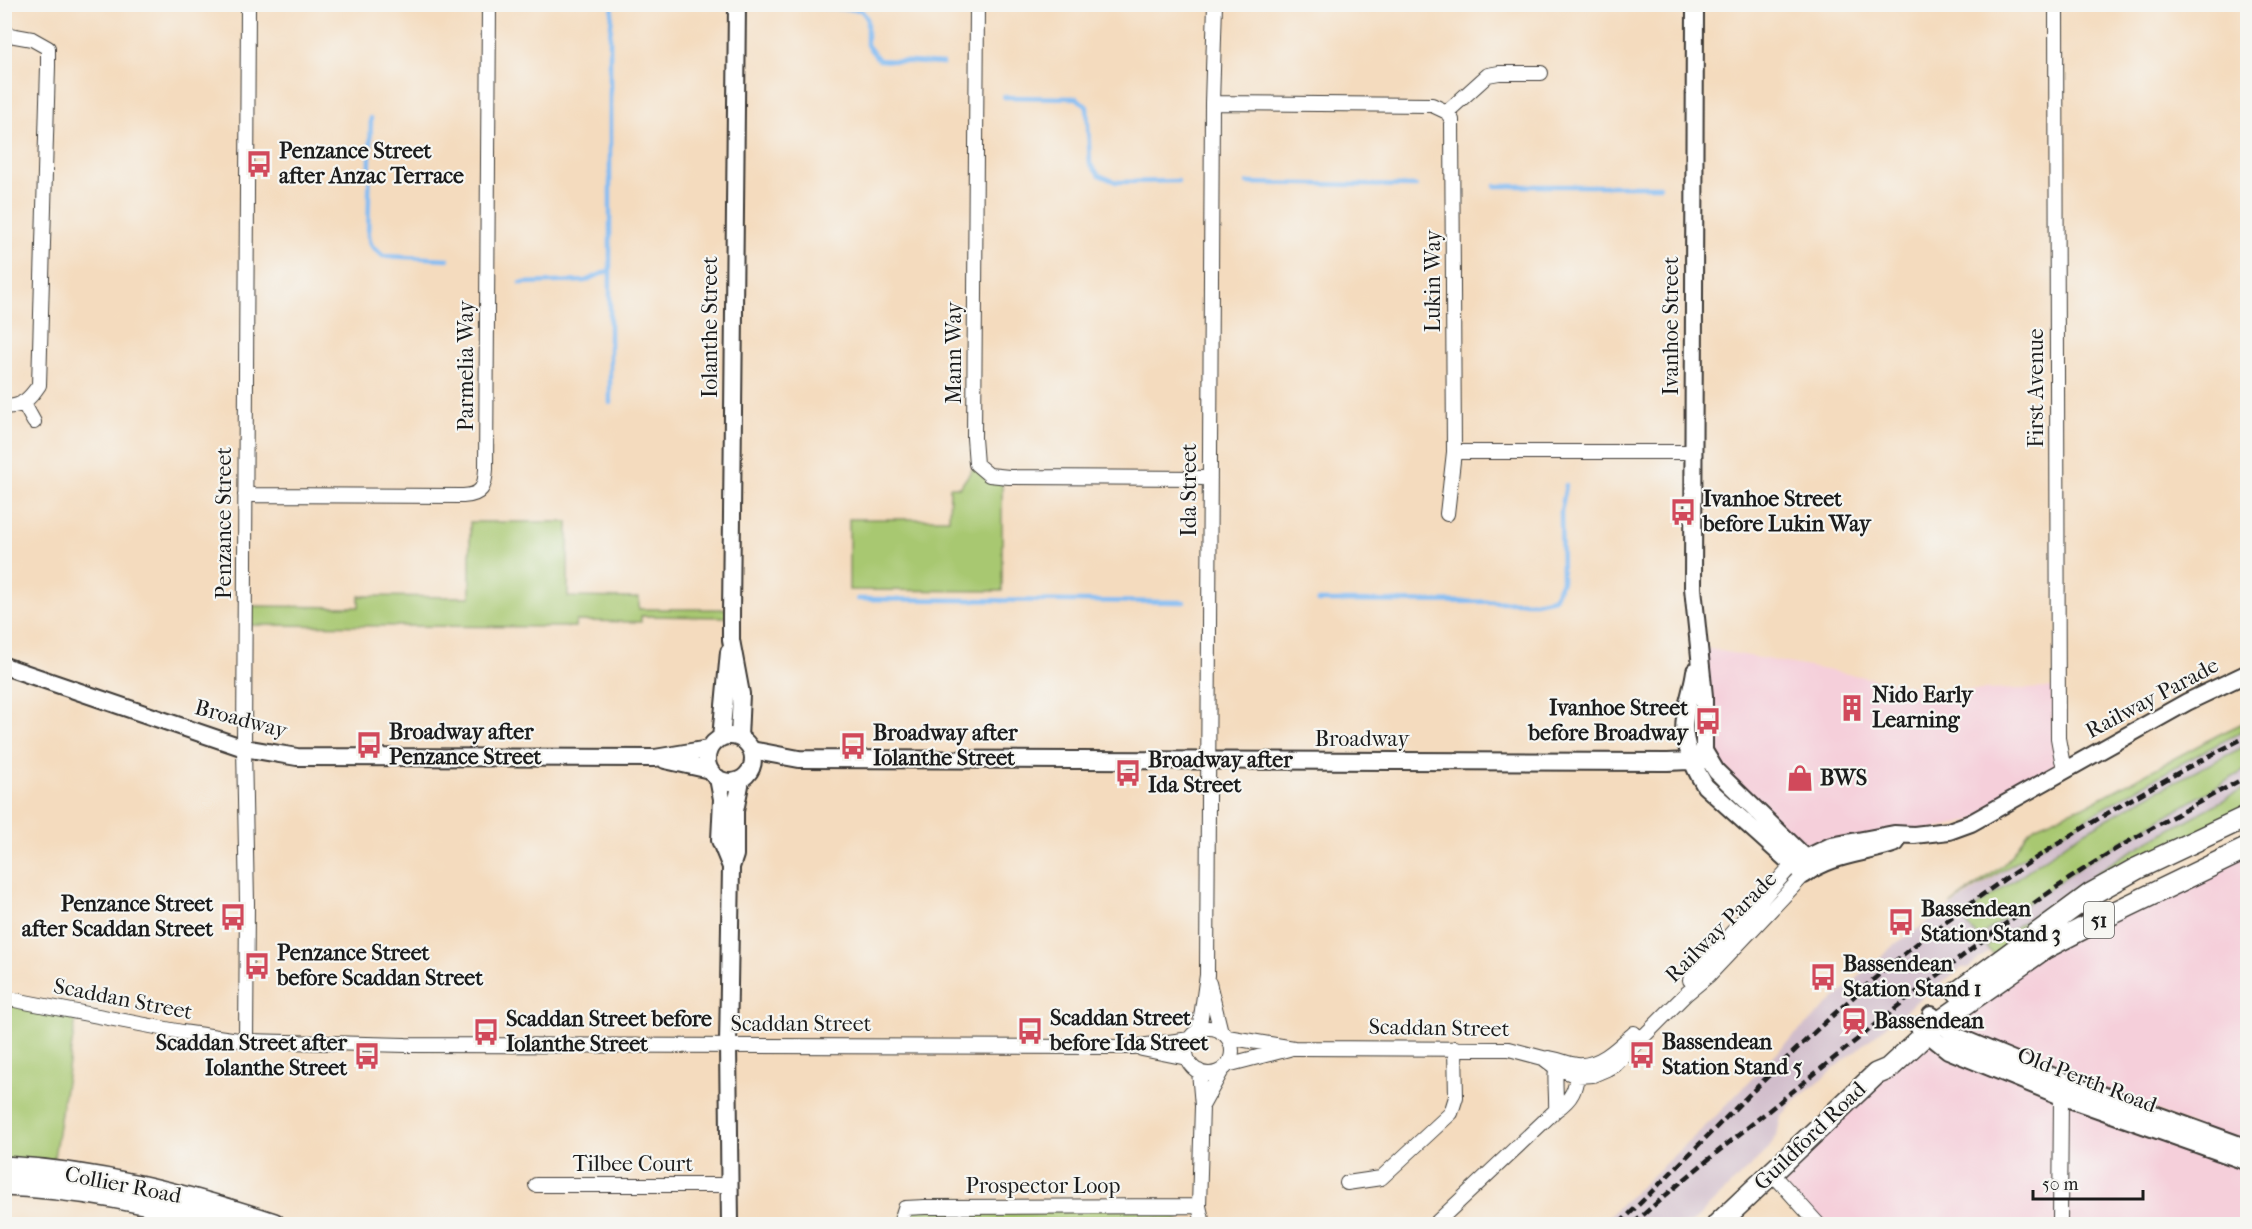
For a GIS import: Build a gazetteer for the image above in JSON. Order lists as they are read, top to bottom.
{
  "streets": {
    "main road": ["51", "Guildford Road", "Collier Road"],
    "street": [
      "Lukin Way",
      "Ivanhoe Street",
      "Iolanthe Street",
      "Mann Way",
      "Parmelia Way",
      "First Avenue",
      "Ida Street",
      "Penzance Street",
      "Railway Parade",
      "Broadway",
      "Scaddan Street",
      "Old Perth Road",
      "Tilbee Court",
      "Prospector Loop"
    ]
  },
  "crossings": [
    ["Ivanhoe Street", "Railway Parade"],
    ["Ivanhoe Street", "Broadway"],
    ["Iolanthe Street", "Broadway"],
    ["Mann Way", "Ida Street"],
    ["Parmelia Way", "Penzance Street"],
    ["First Avenue", "Railway Parade"],
    ["Ida Street", "Broadway"],
    ["Ida Street", "Scaddan Street"],
    ["Penzance Street", "Broadway"],
    ["Penzance Street", "Scaddan Street"],
    ["Railway Parade", "Scaddan Street"],
    ["Old Perth Road", "Guildford Road"]
  ],
  "places": {
    "bus stop": [
      "Penzance Street after Anzac Terrace",
      "Ivanhoe Street before Lukin Way",
      "Ivanhoe Street before Broadway",
      "Broadway after Penzance Street",
      "Broadway after Iolanthe Street",
      "Broadway after Ida Street",
      "Penzance Street after Scaddan Street",
      "Bassendean Station Stand 3",
      "Penzance Street before Scaddan Street",
      "Bassendean Station Stand 1",
      "Scaddan Street before Ida Street",
      "Scaddan Street before Iolanthe Street",
      "Bassendean Station Stand 5",
      "Scaddan Street after Iolanthe Street"
    ],
    "building": ["Nido Early Learning"],
    "shop": ["BWS"],
    "station": ["Bassendean"]
  },
  "scale_bar": "50 m"
}
